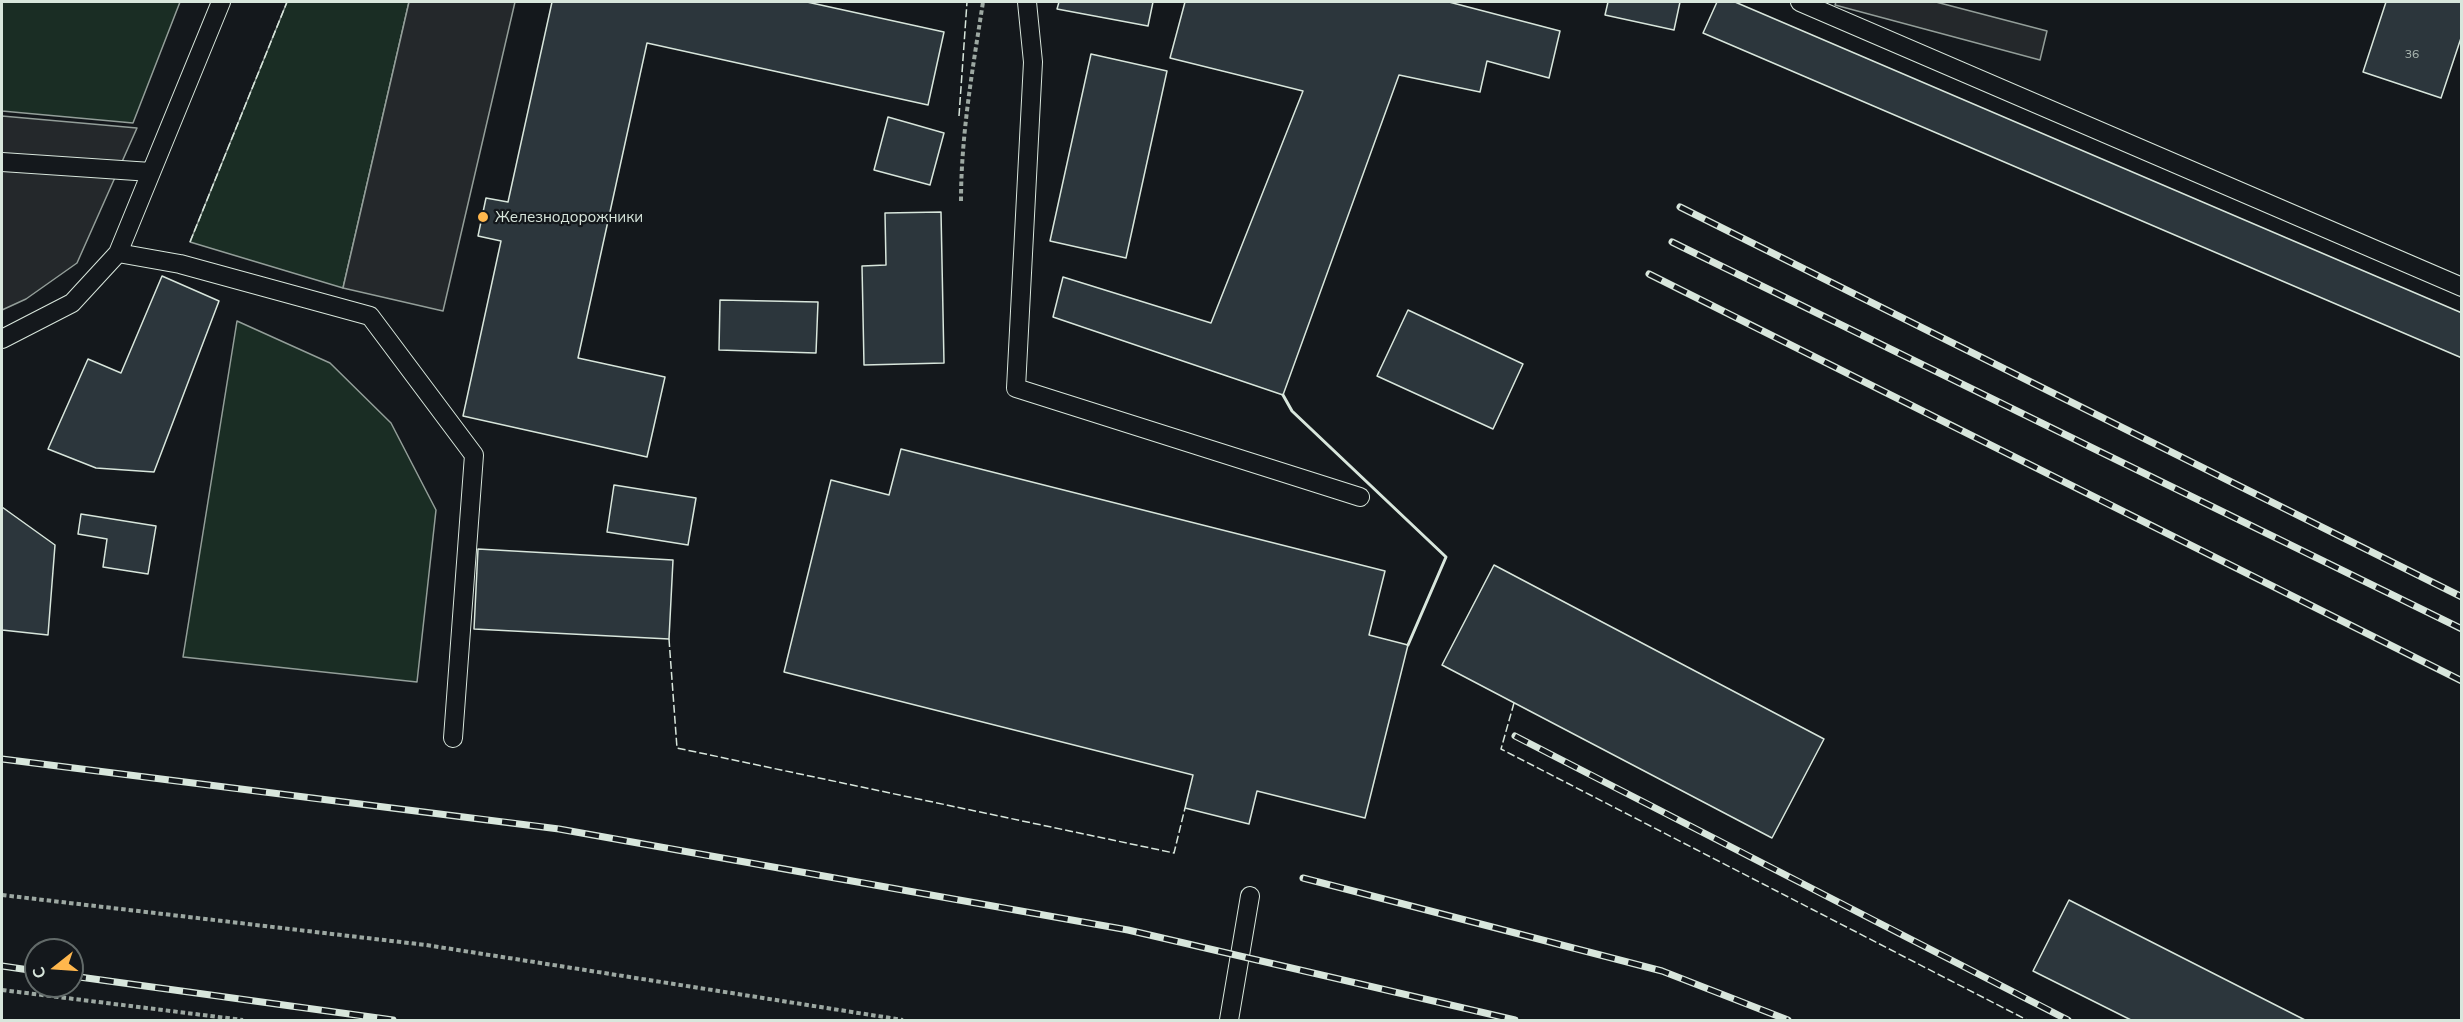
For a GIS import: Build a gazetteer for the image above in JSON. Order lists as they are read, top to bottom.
{
  "places": ["Железнодорожники"],
  "house_numbers": ["36"],
  "north": "left"
}
